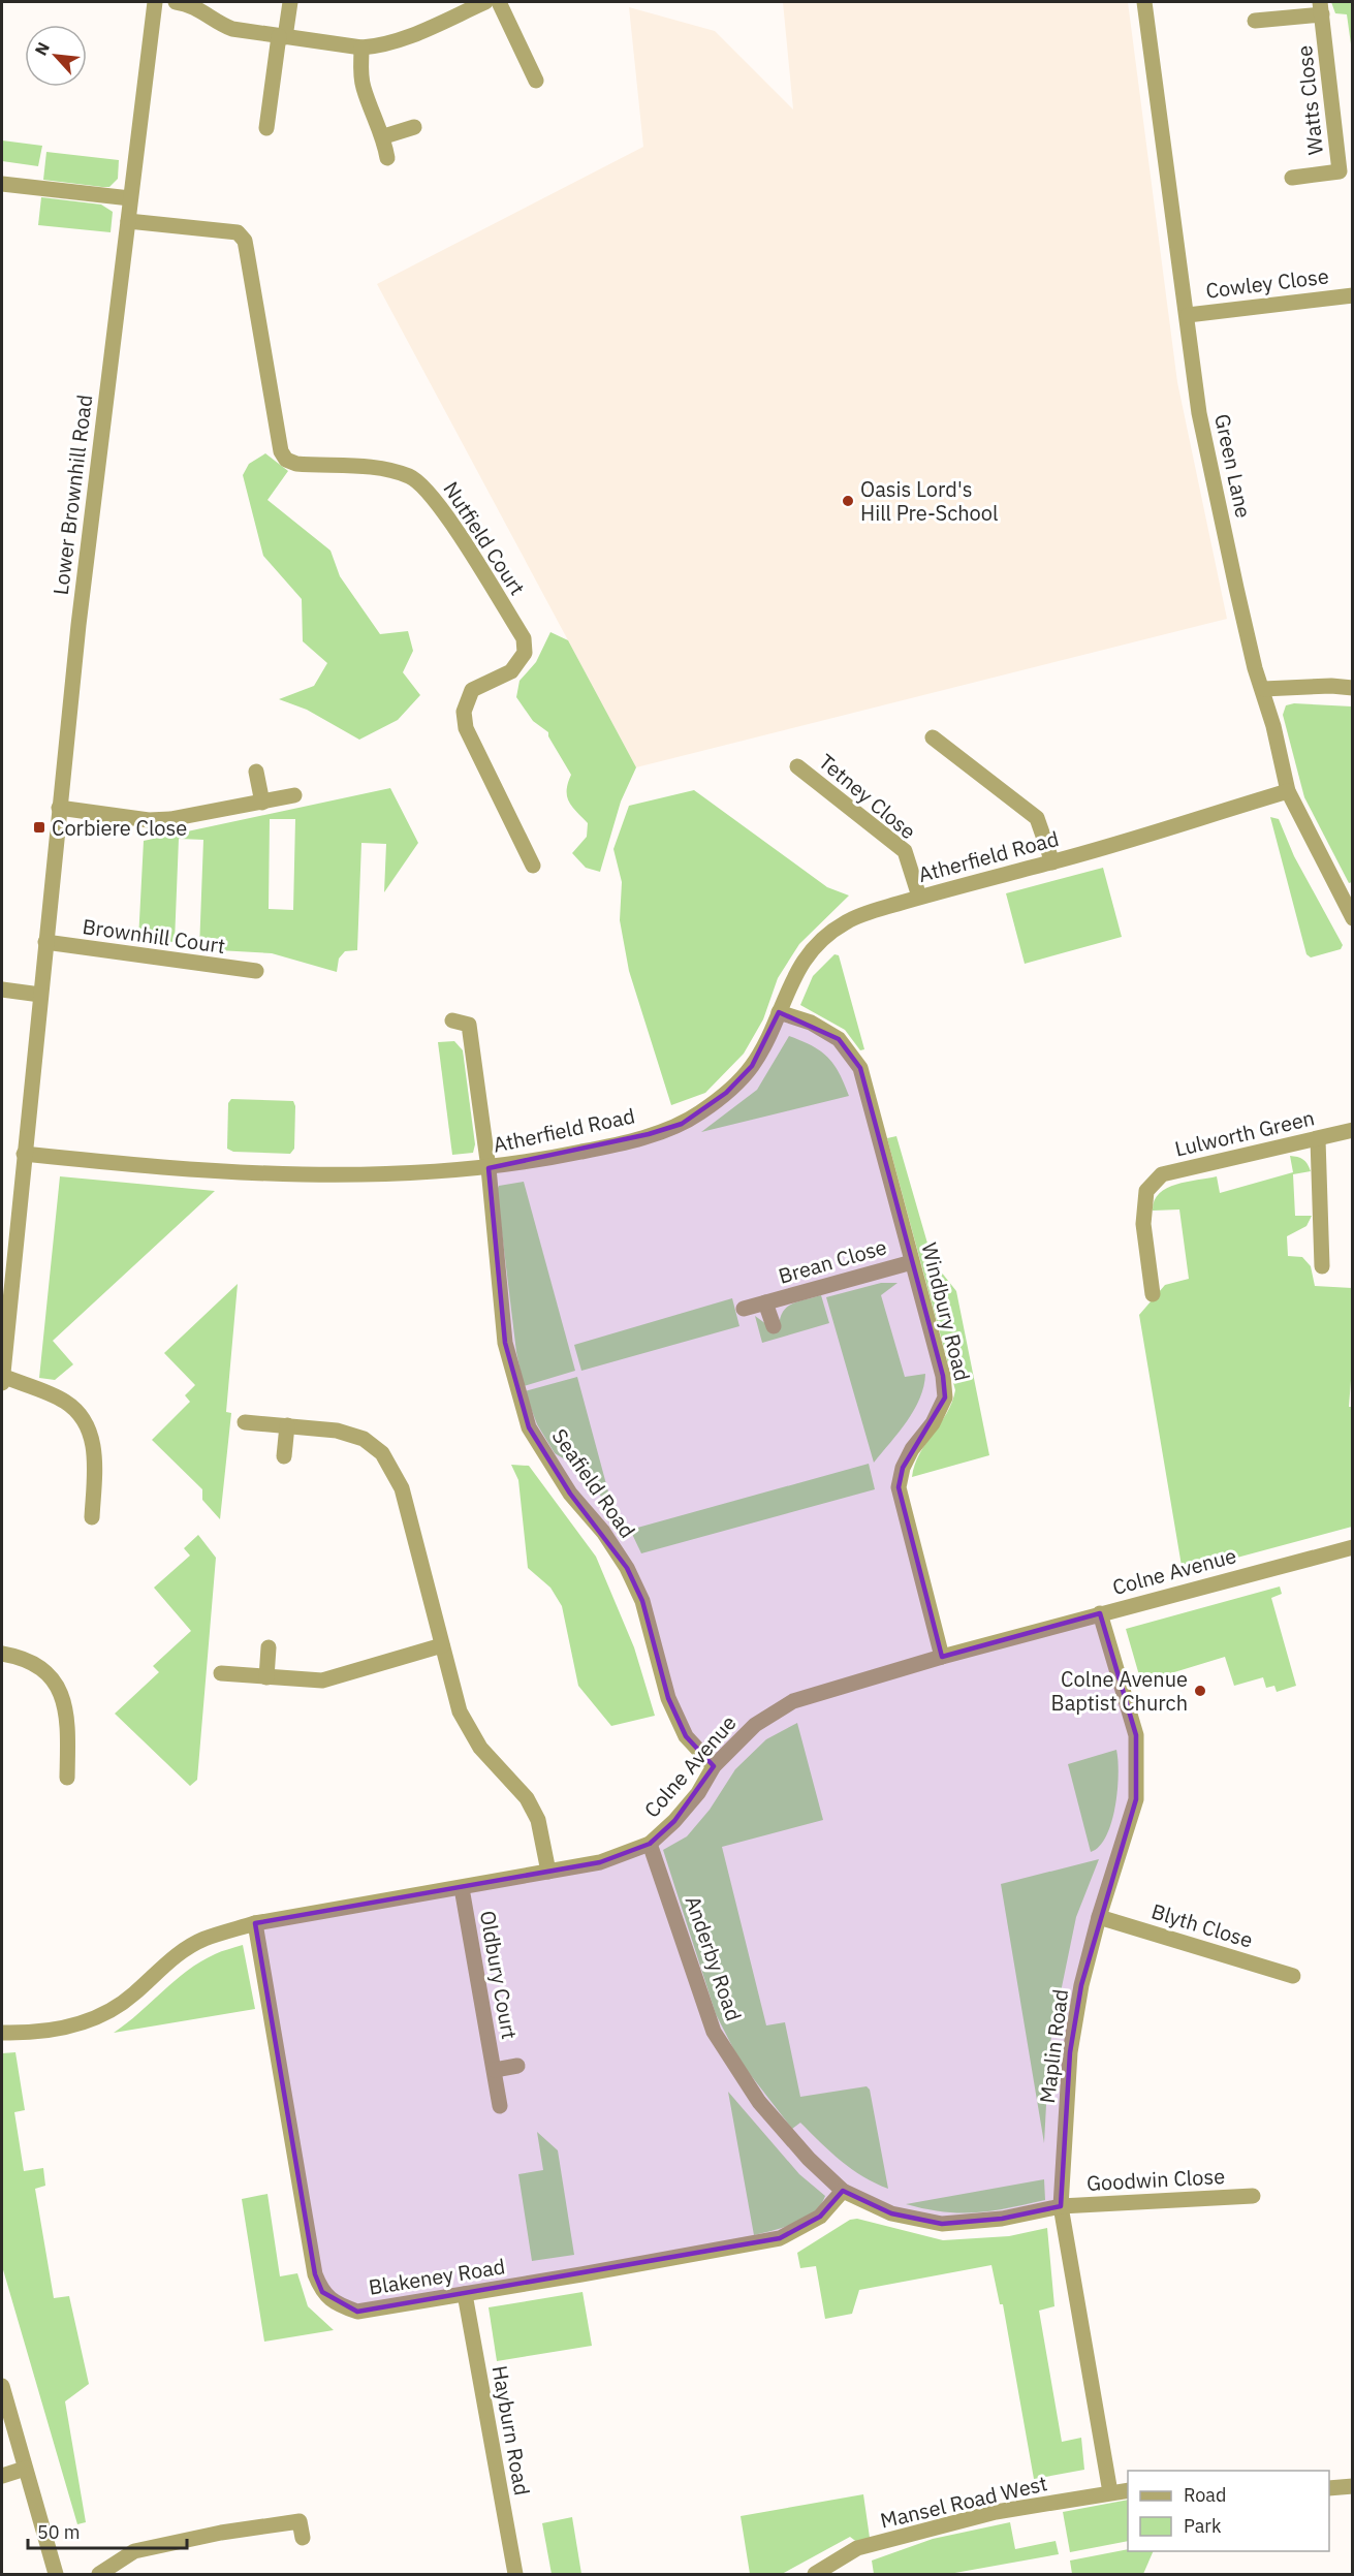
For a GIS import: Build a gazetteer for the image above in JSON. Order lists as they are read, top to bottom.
{
  "streets": {
    "street": [
      "Watts Close",
      "Cowley Close",
      "Green Lane",
      "Lower Brownhill Road",
      "Nutfield Court",
      "Tetney Close",
      "Atherfield Road",
      "Brownhill Court",
      "Lulworth Green",
      "Brean Close",
      "Windbury Road",
      "Seafield Road",
      "Colne Avenue",
      "Blyth Close",
      "Anderby Road",
      "Oldbury Court",
      "Maplin Road",
      "Goodwin Close",
      "Blakeney Road",
      "Hayburn Road",
      "Mansel Road West"
    ]
  },
  "crossings": [
    ["Cowley Close", "Green Lane"],
    ["Green Lane", "Atherfield Road"],
    ["Lower Brownhill Road", "Nutfield Court"],
    ["Lower Brownhill Road", "Atherfield Road"],
    ["Lower Brownhill Road", "Brownhill Court"],
    ["Tetney Close", "Atherfield Road"],
    ["Atherfield Road", "Windbury Road"],
    ["Atherfield Road", "Seafield Road"],
    ["Brean Close", "Windbury Road"],
    ["Windbury Road", "Colne Avenue"],
    ["Seafield Road", "Colne Avenue"],
    ["Colne Avenue", "Anderby Road"],
    ["Colne Avenue", "Oldbury Court"],
    ["Colne Avenue", "Maplin Road"],
    ["Colne Avenue", "Blakeney Road"],
    ["Blyth Close", "Maplin Road"],
    ["Anderby Road", "Maplin Road"],
    ["Anderby Road", "Goodwin Close"],
    ["Anderby Road", "Blakeney Road"],
    ["Maplin Road", "Goodwin Close"],
    ["Maplin Road", "Mansel Road West"],
    ["Blakeney Road", "Hayburn Road"]
  ],
  "places": {
    "other": ["Oasis Lord's Hill Pre-School", "Colne Avenue Baptist Church"],
    "transit": ["Corbiere Close"]
  },
  "legend": ["Road", "Park"],
  "scale_bar": "50 m",
  "north": "top left"
}
